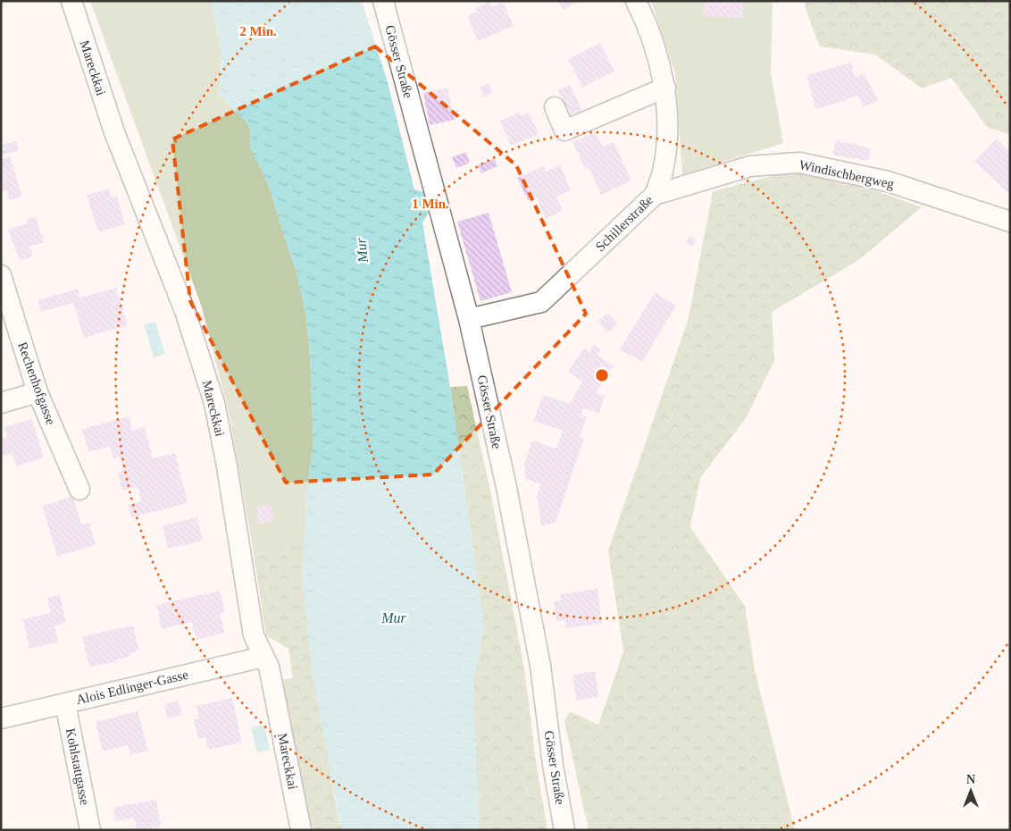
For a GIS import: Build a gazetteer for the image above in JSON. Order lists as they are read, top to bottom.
{
  "streets": {
    "street": [
      "Gösser Straße",
      "Mareckkai",
      "Windischbergweg",
      "Schillerstraße",
      "Rechenhofgasse",
      "Alois Edlinger-Gasse",
      "Kohlstattgasse"
    ]
  },
  "crossings": [
    ["Gösser Straße", "Schillerstraße"],
    ["Mareckkai", "Alois Edlinger-Gasse"],
    ["Windischbergweg", "Schillerstraße"],
    ["Alois Edlinger-Gasse", "Kohlstattgasse"]
  ],
  "water": ["Mur"],
  "north": "top",
  "rings": ["2 Min.", "1 Min."]
}
